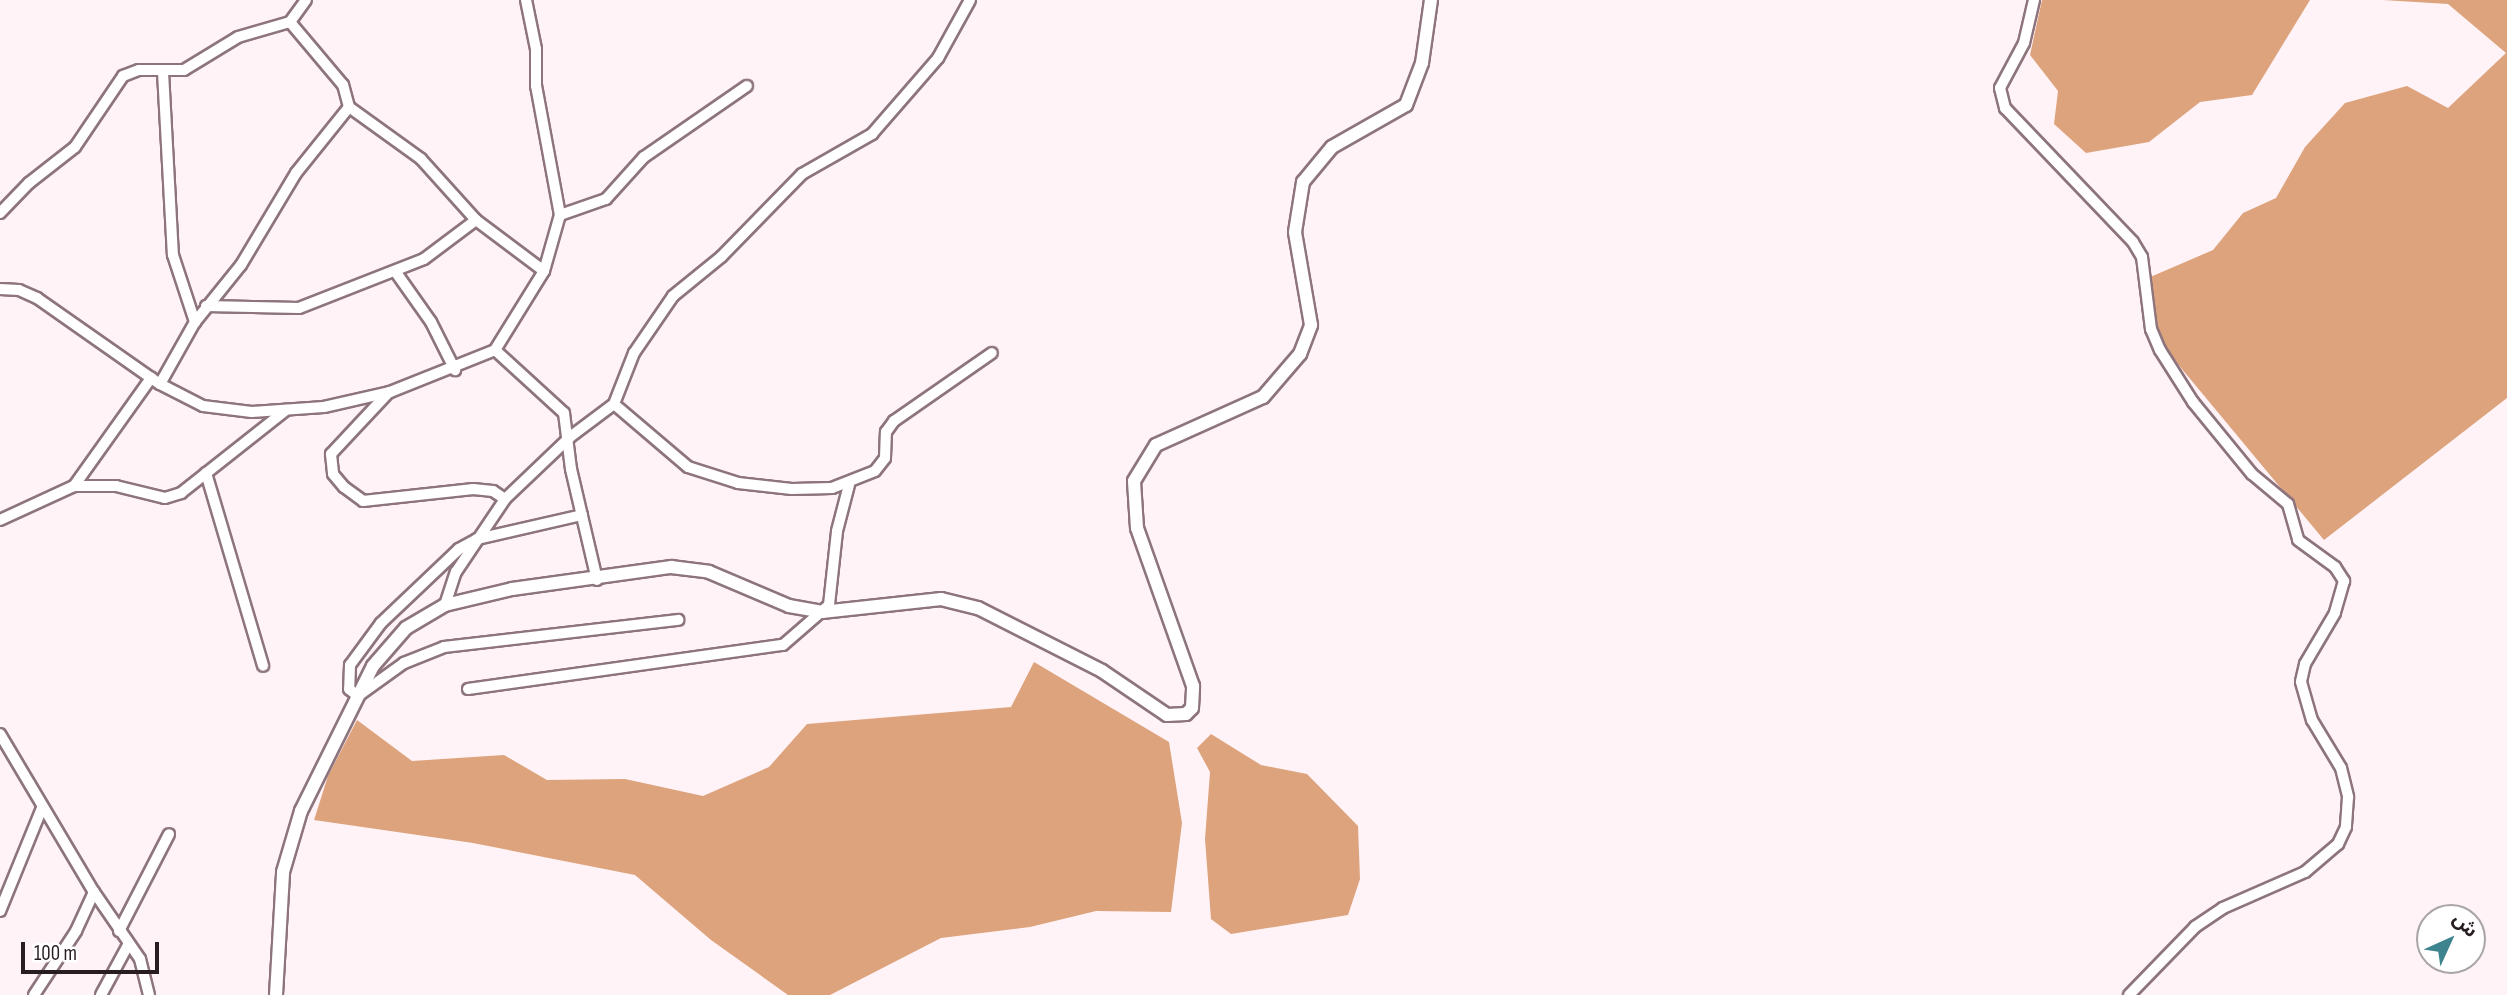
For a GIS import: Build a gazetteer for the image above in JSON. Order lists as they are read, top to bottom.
{
  "scale_bar": "100 m",
  "north": "top right"
}
